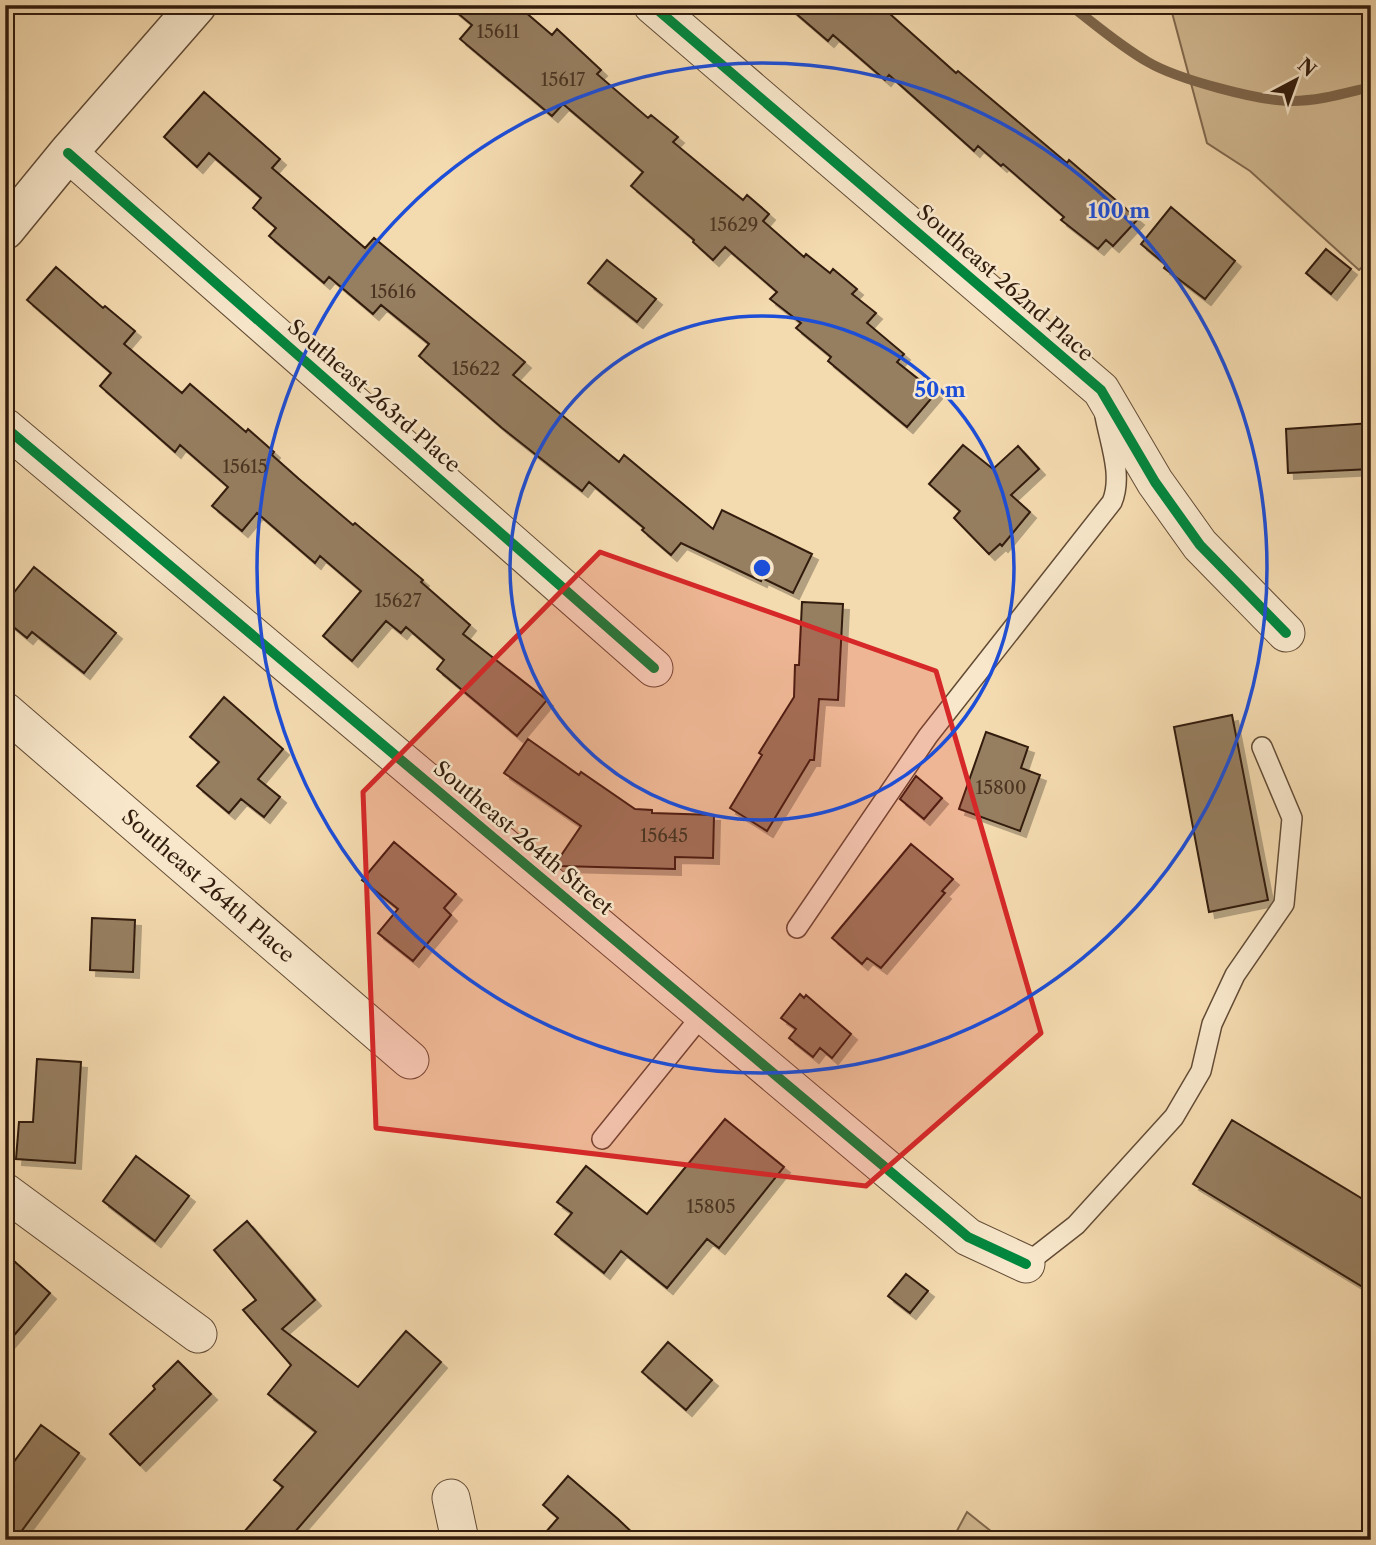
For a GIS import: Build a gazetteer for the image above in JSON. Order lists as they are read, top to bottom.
{
  "streets": {
    "street": [
      "Southeast 262nd Place",
      "Southeast 263rd Place",
      "Southeast 264th Street",
      "Southeast 264th Place"
    ]
  },
  "house_numbers": [
    "15611",
    "15617",
    "15629",
    "15616",
    "15622",
    "15615",
    "15627",
    "15800",
    "15645",
    "15805"
  ],
  "north": "top right",
  "rings": ["100 m", "50 m"]
}
